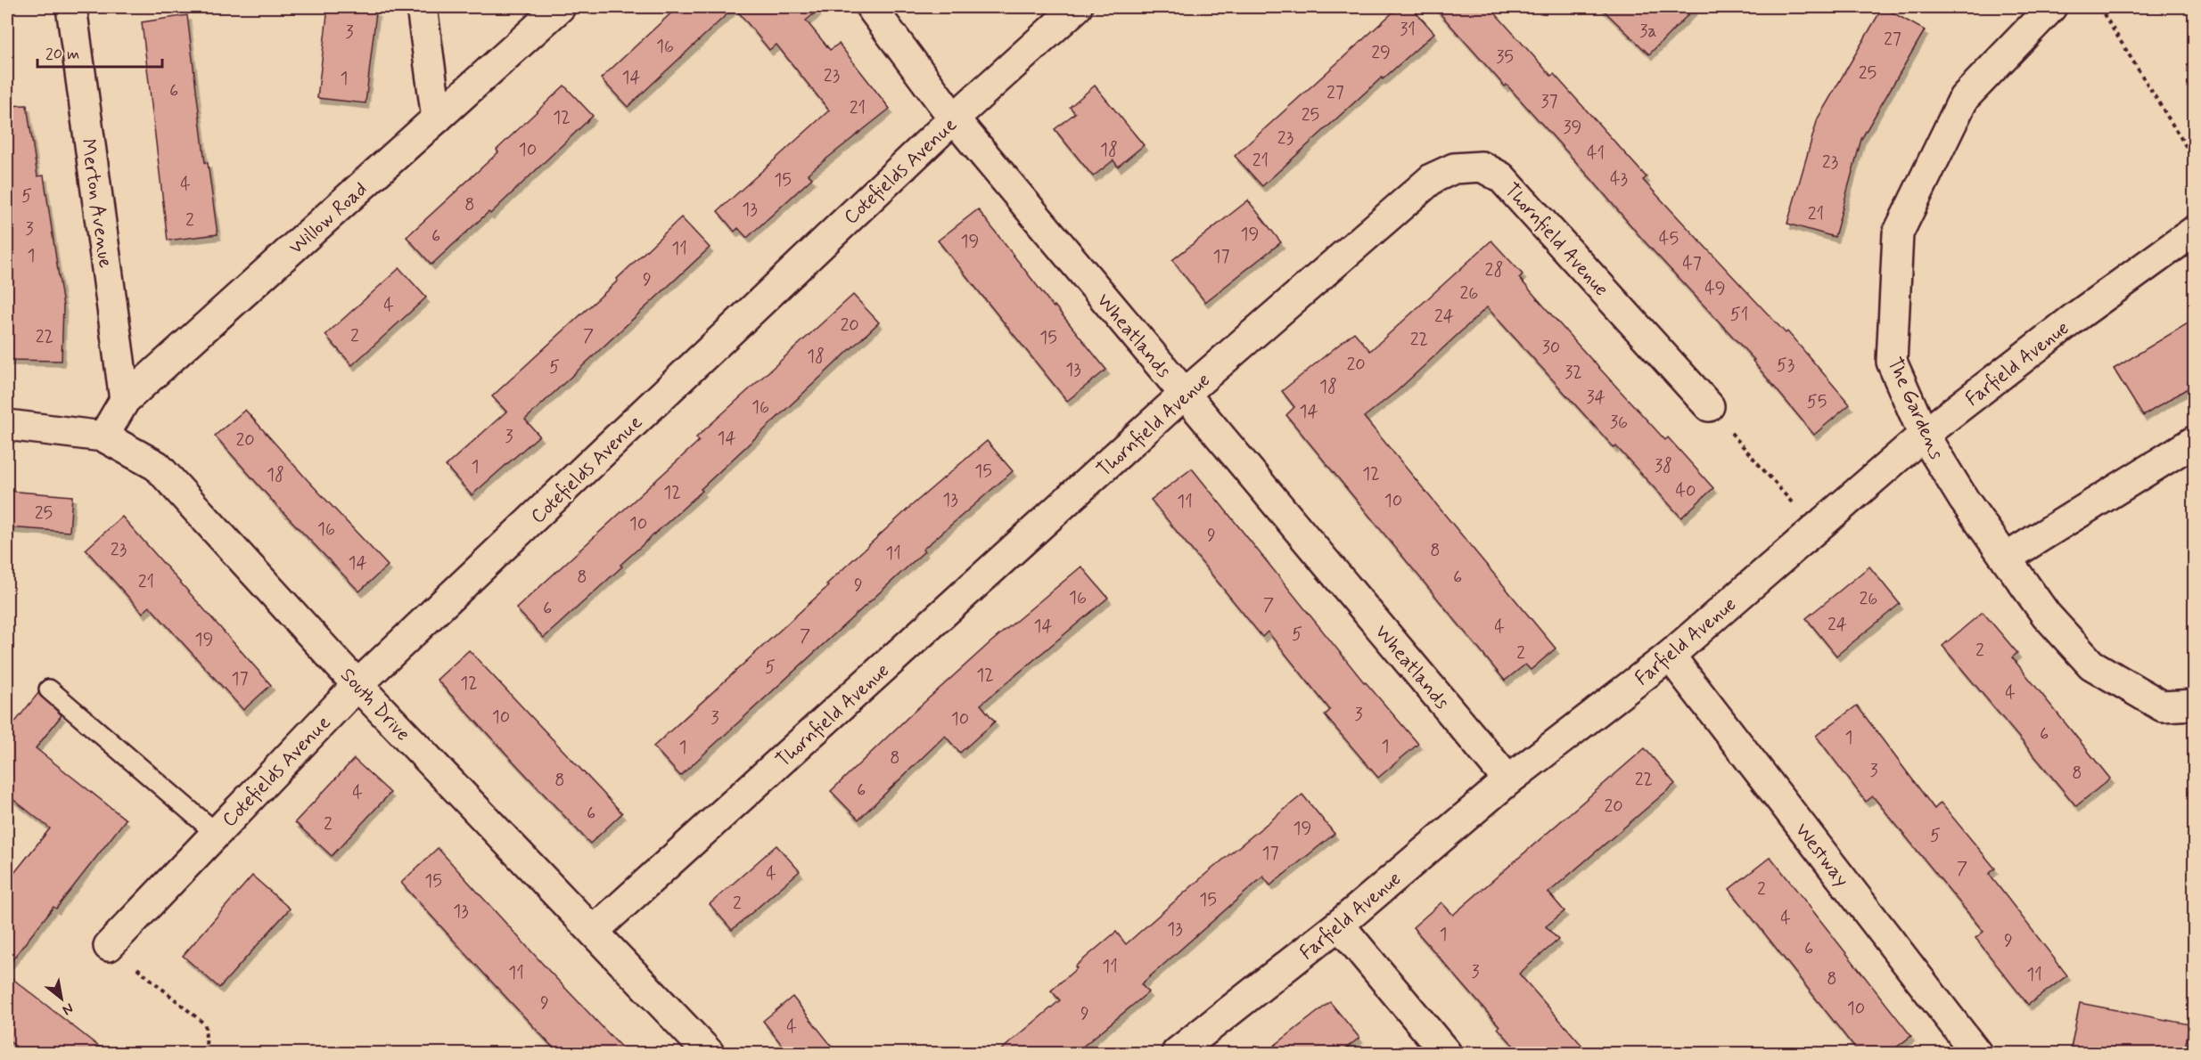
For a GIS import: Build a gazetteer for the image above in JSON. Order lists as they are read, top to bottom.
{
  "streets": {
    "street": [
      "Cotefields Avenue",
      "Merton Avenue",
      "Willow Road",
      "Thornfield Avenue",
      "Wheatlands",
      "Farfield Avenue",
      "The Gardens",
      "South Drive",
      "Westway"
    ]
  },
  "crossings": [
    ["Cotefields Avenue", "Wheatlands"],
    ["Cotefields Avenue", "South Drive"],
    ["Merton Avenue", "Willow Road"],
    ["Willow Road", "South Drive"],
    ["Thornfield Avenue", "Wheatlands"],
    ["Thornfield Avenue", "South Drive"],
    ["Wheatlands", "Farfield Avenue"],
    ["Farfield Avenue", "The Gardens"],
    ["Farfield Avenue", "Westway"]
  ],
  "house_numbers": [
    "31",
    "3a",
    "3",
    "27",
    "16",
    "29",
    "35",
    "25",
    "23",
    "14",
    "1",
    "6",
    "27",
    "37",
    "21",
    "25",
    "12",
    "39",
    "23",
    "10",
    "18",
    "41",
    "21",
    "23",
    "43",
    "15",
    "4",
    "5",
    "8",
    "13",
    "21",
    "2",
    "3",
    "19",
    "6",
    "45",
    "19",
    "11",
    "1",
    "17",
    "47",
    "28",
    "9",
    "49",
    "26",
    "4",
    "51",
    "24",
    "20",
    "2",
    "7",
    "22",
    "15",
    "22",
    "30",
    "18",
    "20",
    "53",
    "5",
    "13",
    "32",
    "18",
    "34",
    "55",
    "16",
    "14",
    "36",
    "3",
    "14",
    "20",
    "38",
    "1",
    "15",
    "12",
    "18",
    "40",
    "12",
    "13",
    "10",
    "11",
    "25",
    "10",
    "16",
    "9",
    "23",
    "8",
    "11",
    "14",
    "8",
    "6",
    "21",
    "9",
    "16",
    "26",
    "7",
    "6",
    "24",
    "14",
    "4",
    "5",
    "7",
    "19",
    "2",
    "2",
    "5",
    "12",
    "17",
    "12",
    "4",
    "3",
    "10",
    "3",
    "10",
    "6",
    "1",
    "1",
    "1",
    "8",
    "3",
    "8",
    "22",
    "8",
    "6",
    "4",
    "20",
    "6",
    "2",
    "19",
    "5",
    "17",
    "7",
    "4",
    "15",
    "2",
    "15",
    "2",
    "13",
    "4",
    "13",
    "1",
    "9",
    "6",
    "11",
    "3",
    "11",
    "11",
    "8",
    "9",
    "10",
    "9",
    "4"
  ],
  "scale_bar": "20 m",
  "north": "bottom right"
}
